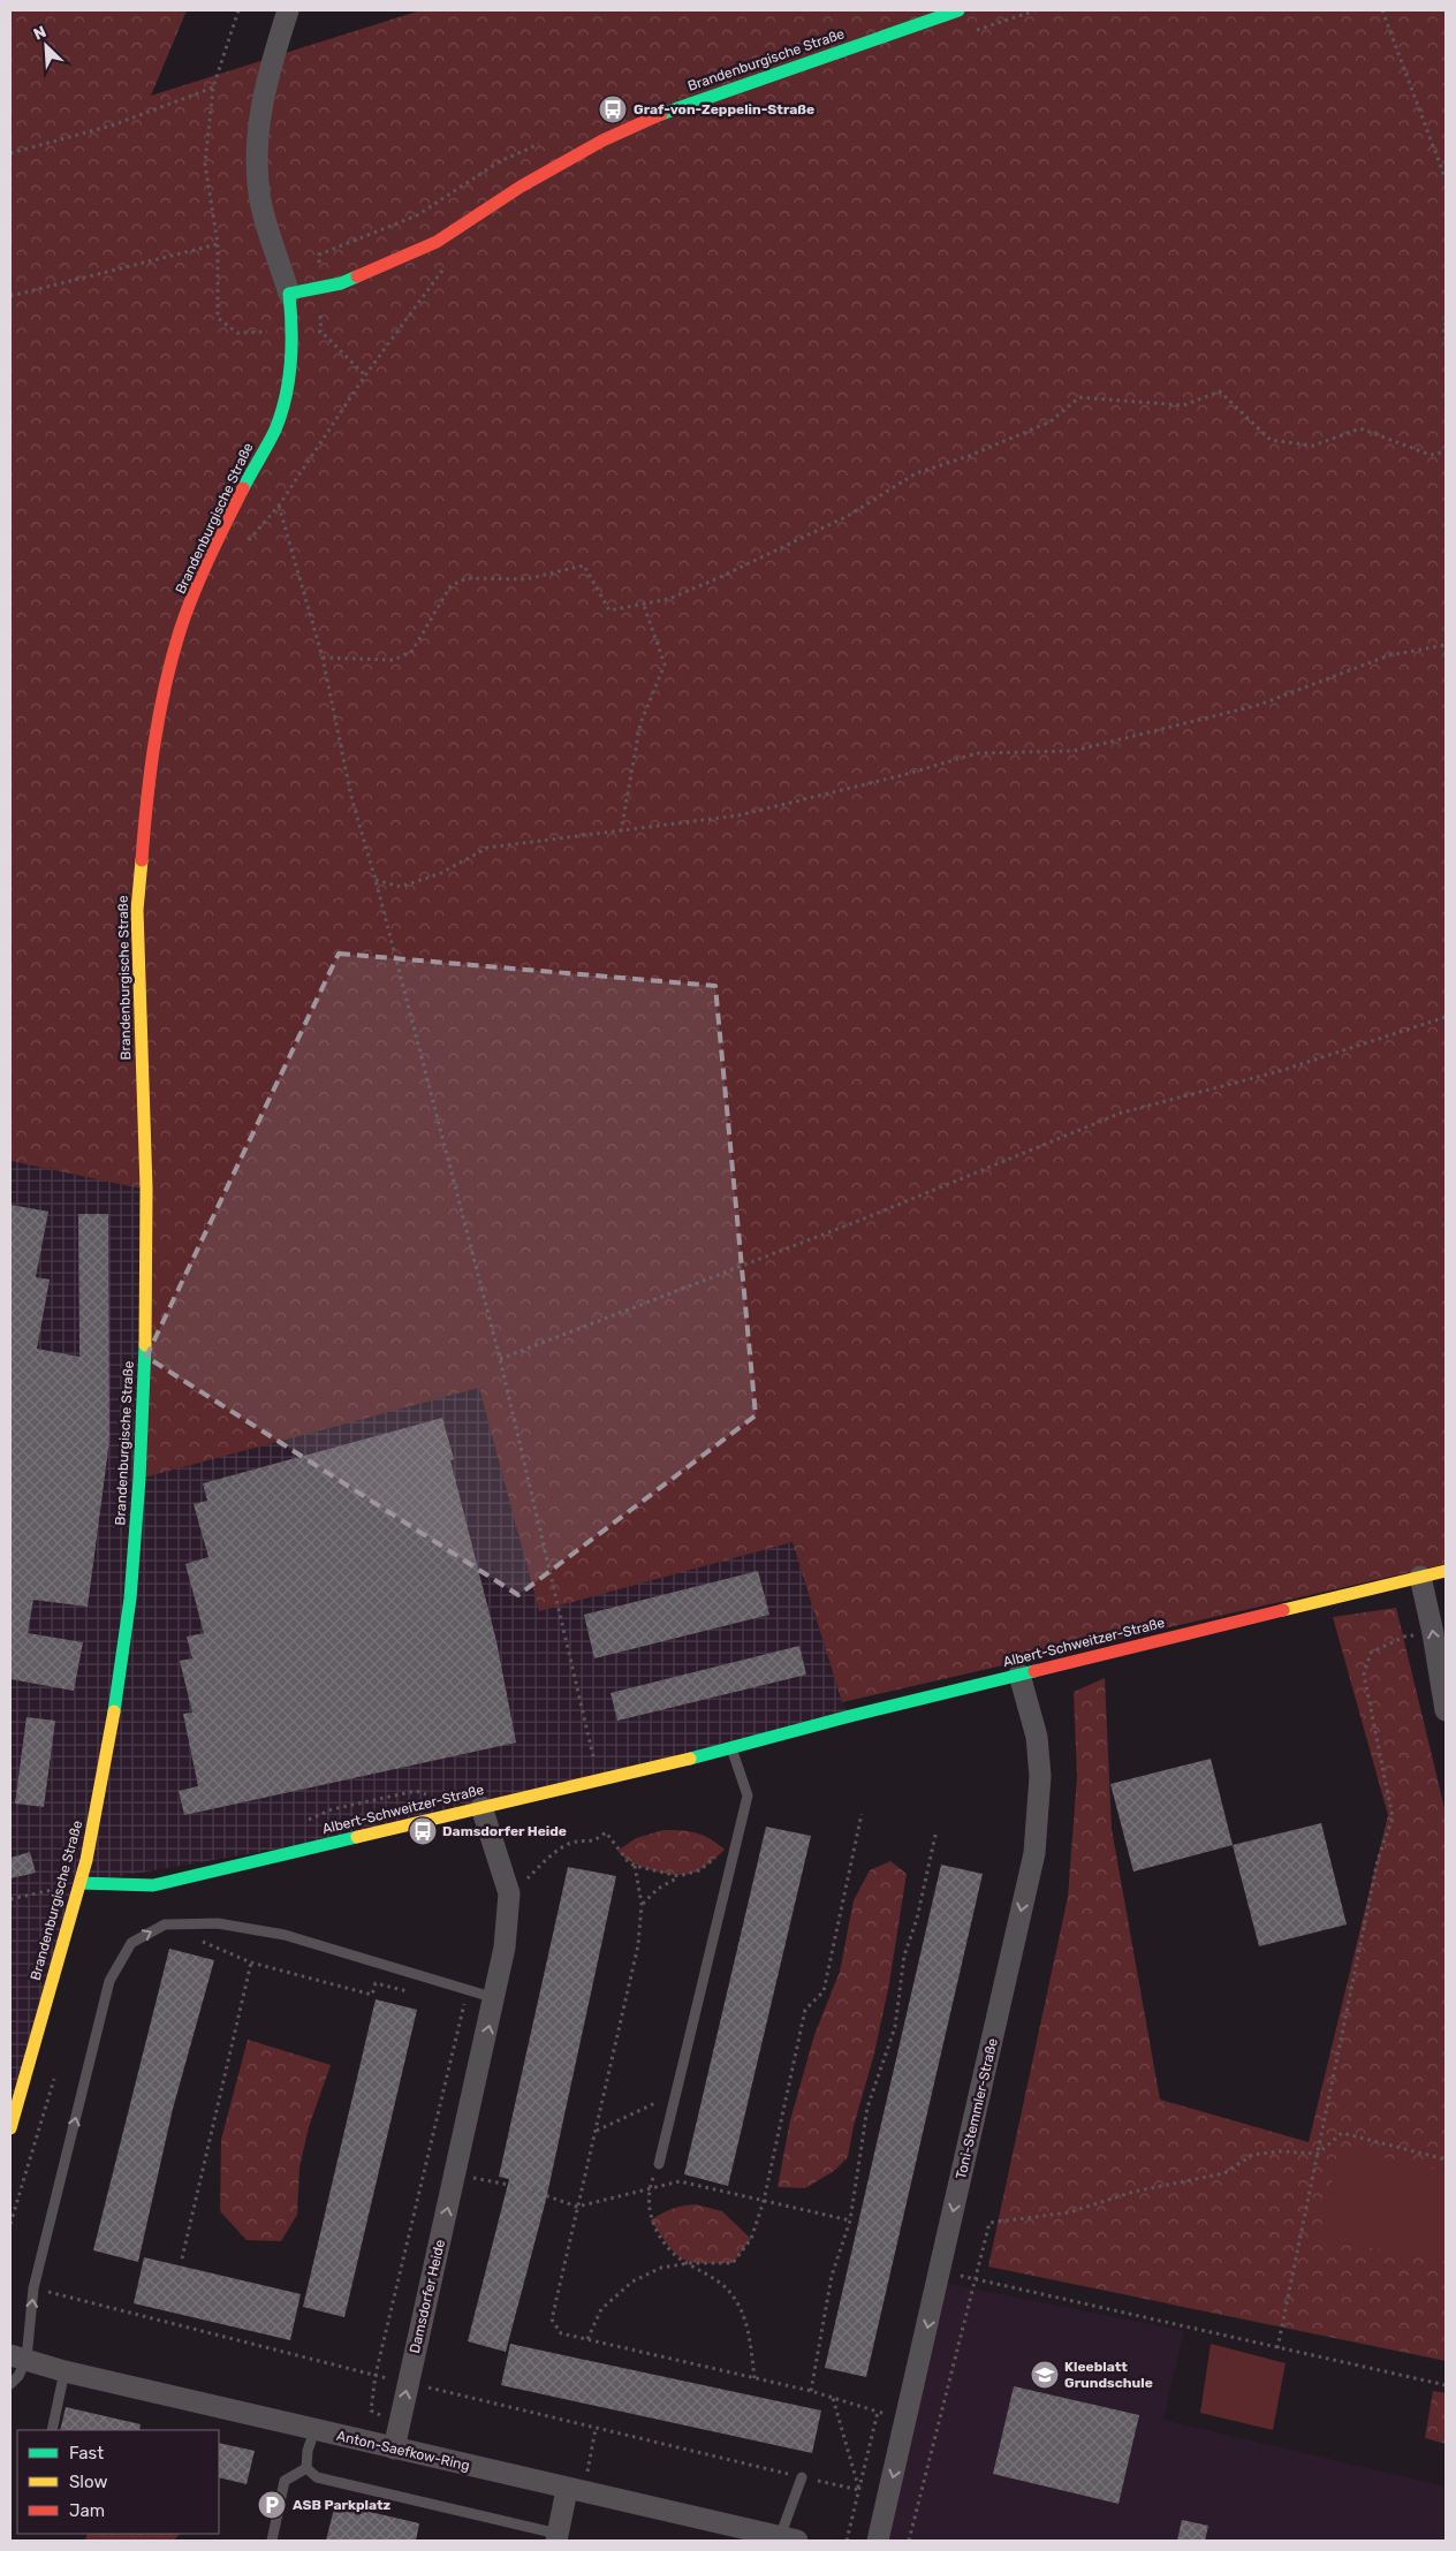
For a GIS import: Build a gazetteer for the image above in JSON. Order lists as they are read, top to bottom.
{
  "streets": {
    "street": [
      "Brandenburgische Straße",
      "Albert-Schweitzer-Straße",
      "Toni-Stemmler-Straße",
      "Damsdorfer Heide",
      "Anton-Saefkow-Ring"
    ]
  },
  "crossings": [
    ["Brandenburgische Straße", "Albert-Schweitzer-Straße"],
    ["Albert-Schweitzer-Straße", "Toni-Stemmler-Straße"],
    ["Albert-Schweitzer-Straße", "Damsdorfer Heide"],
    ["Damsdorfer Heide", "Anton-Saefkow-Ring"]
  ],
  "one_way": ["Toni-Stemmler-Straße", "Damsdorfer Heide"],
  "places": {
    "bus stop": ["Graf-von-Zeppelin-Straße", "Damsdorfer Heide"],
    "school or university": ["Kleeblatt Grundschule"],
    "parking": ["ASB Parkplatz"]
  },
  "legend": ["Fast", "Slow", "Jam"],
  "north": "top left"
}
